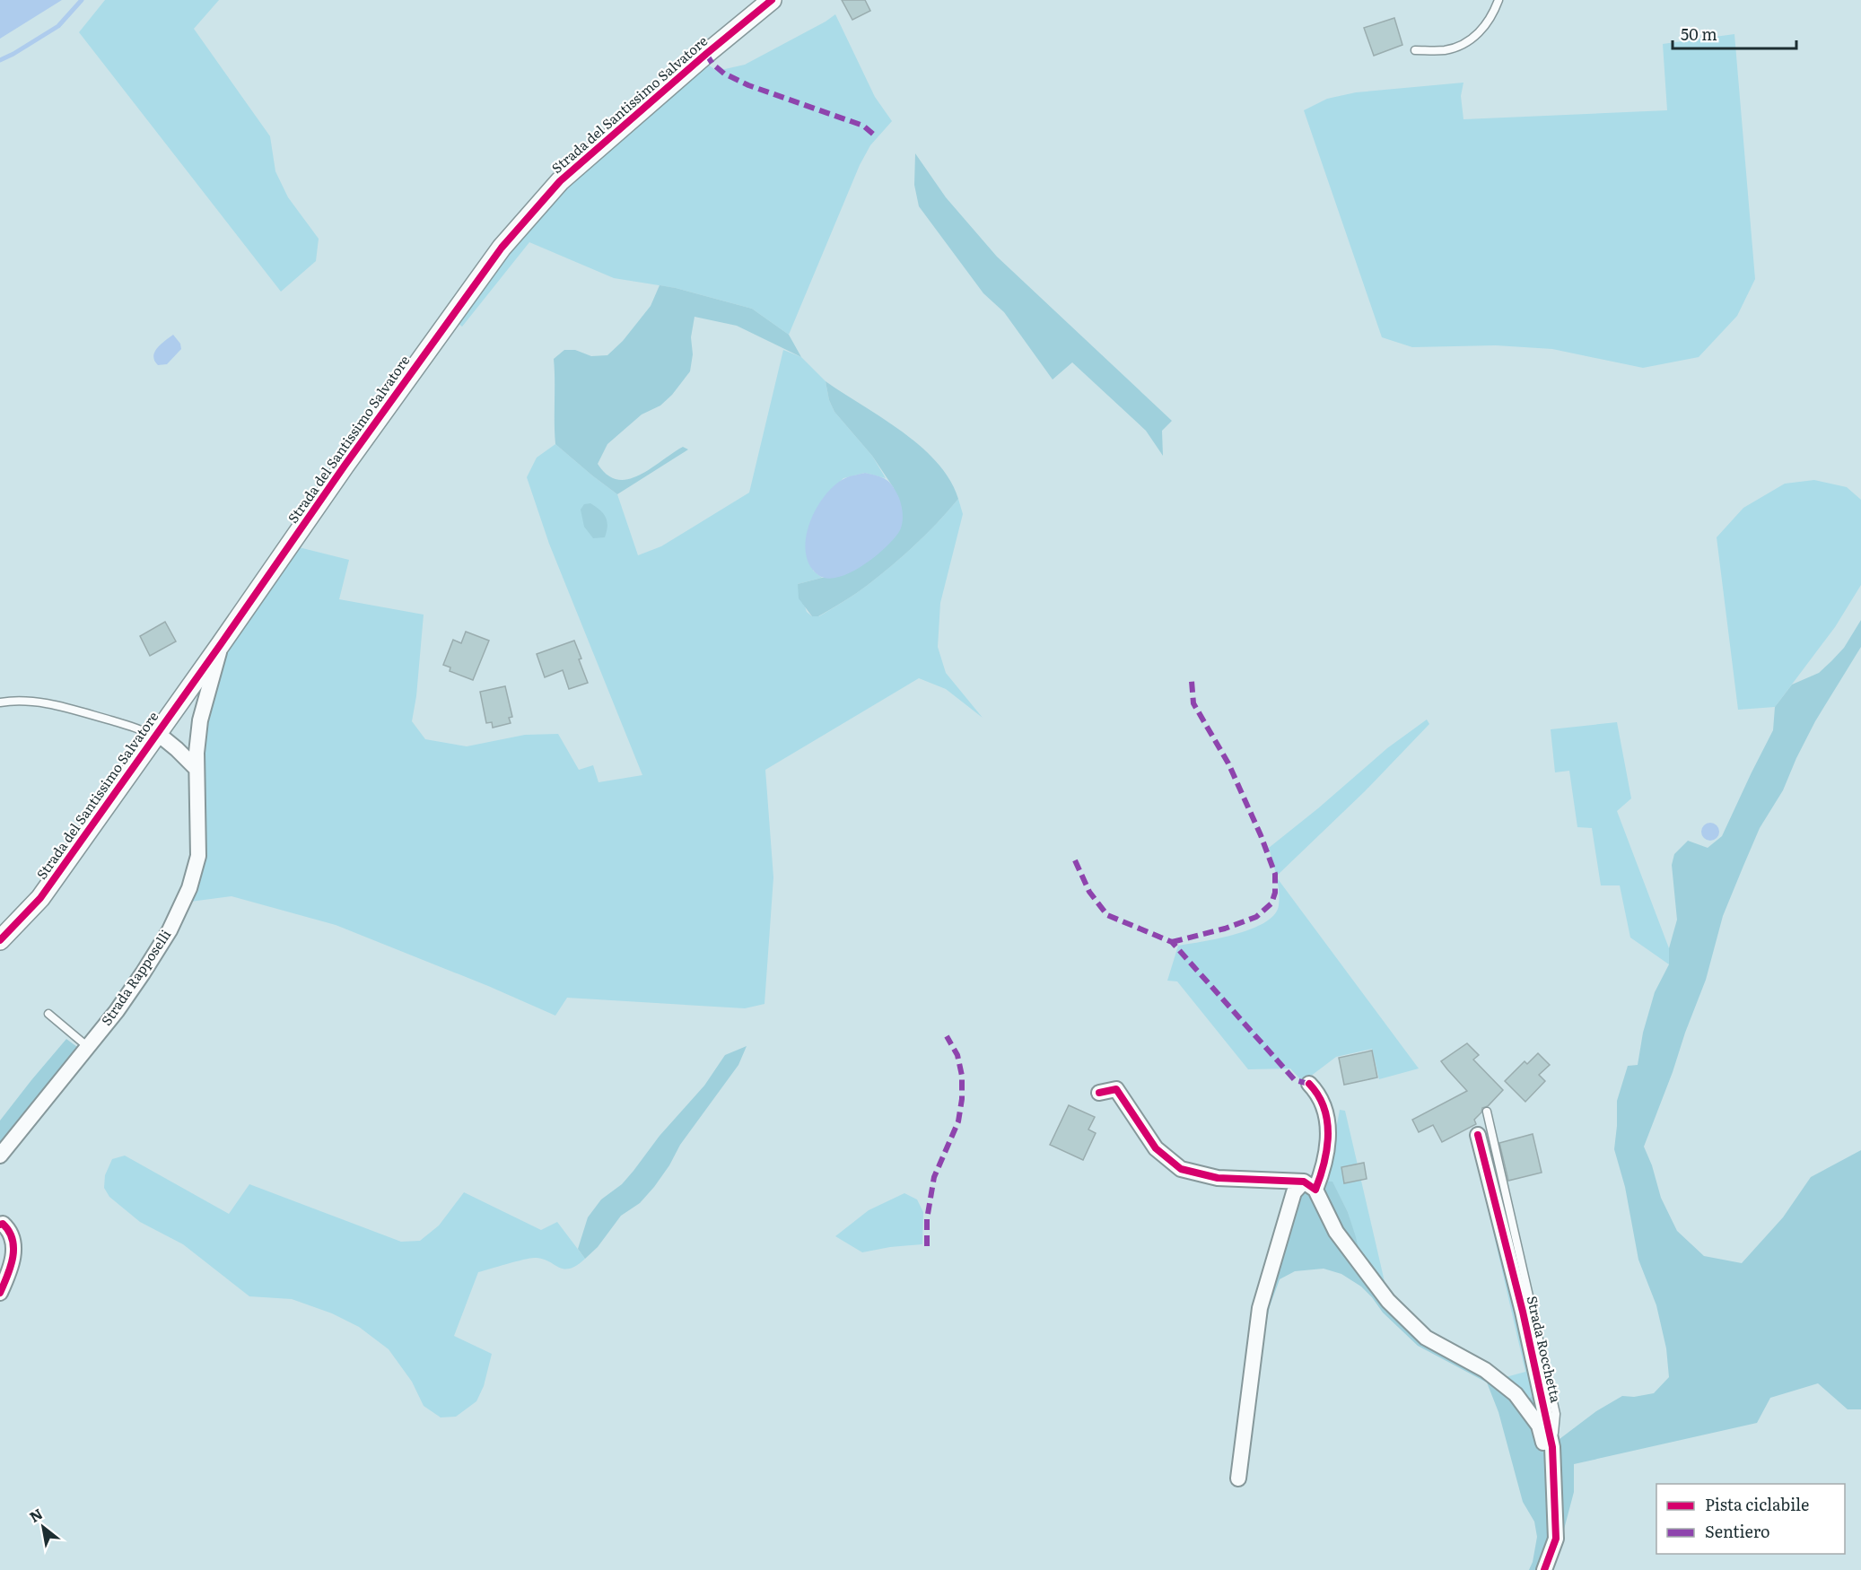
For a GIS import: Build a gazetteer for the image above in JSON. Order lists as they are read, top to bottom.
{
  "streets": {
    "street": ["Strada del Santissimo Salvatore", "Strada Rapposelli", "Strada Rocchetta"]
  },
  "crossings": [
    ["Strada del Santissimo Salvatore", "Strada Rapposelli"]
  ],
  "legend": ["Pista ciclabile", "Sentiero"],
  "scale_bar": "50 m",
  "north": "top left"
}
